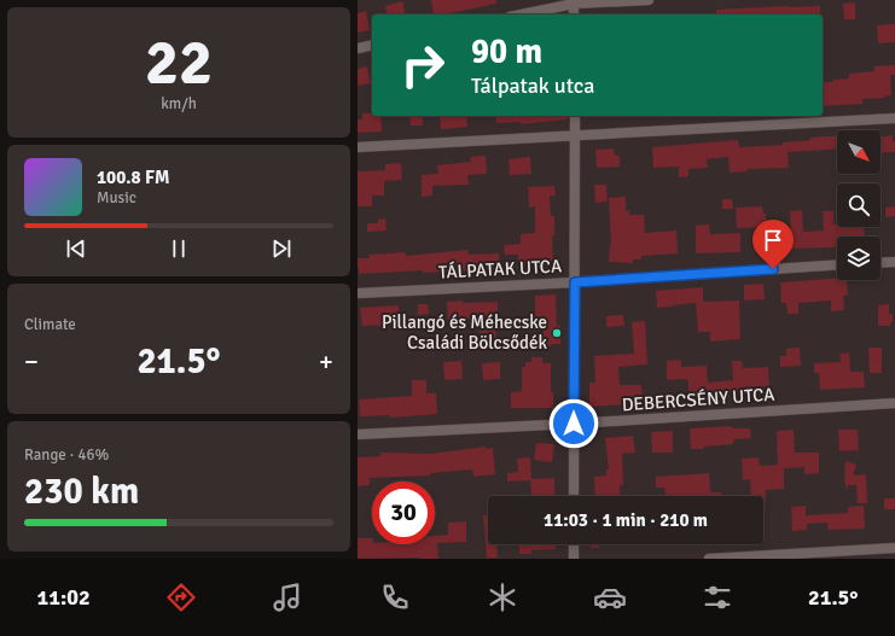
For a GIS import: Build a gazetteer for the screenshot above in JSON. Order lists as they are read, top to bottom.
{
  "streets": {
    "street": ["TÁLPATAK UTCA", "DEBERCSÉNY UTCA"]
  },
  "places": ["Pillangó és Méhecske Családi Bölcsődék"],
  "north": "bottom right",
  "page": {
    "tile": [
      ["22", "km/h"],
      "Climate",
      ["Range · 46%", "230 km"]
    ],
    "turn": ["90 m", "Tálpatak utca"],
    "song": ["100.8 FM", "Music"],
    "heat": ["−", "21.5°", "+"],
    "limit": "30",
    "trip": "11:03 · 1 min · 210 m",
    "tabs": ["11:02", "21.5°"]
  }
}
